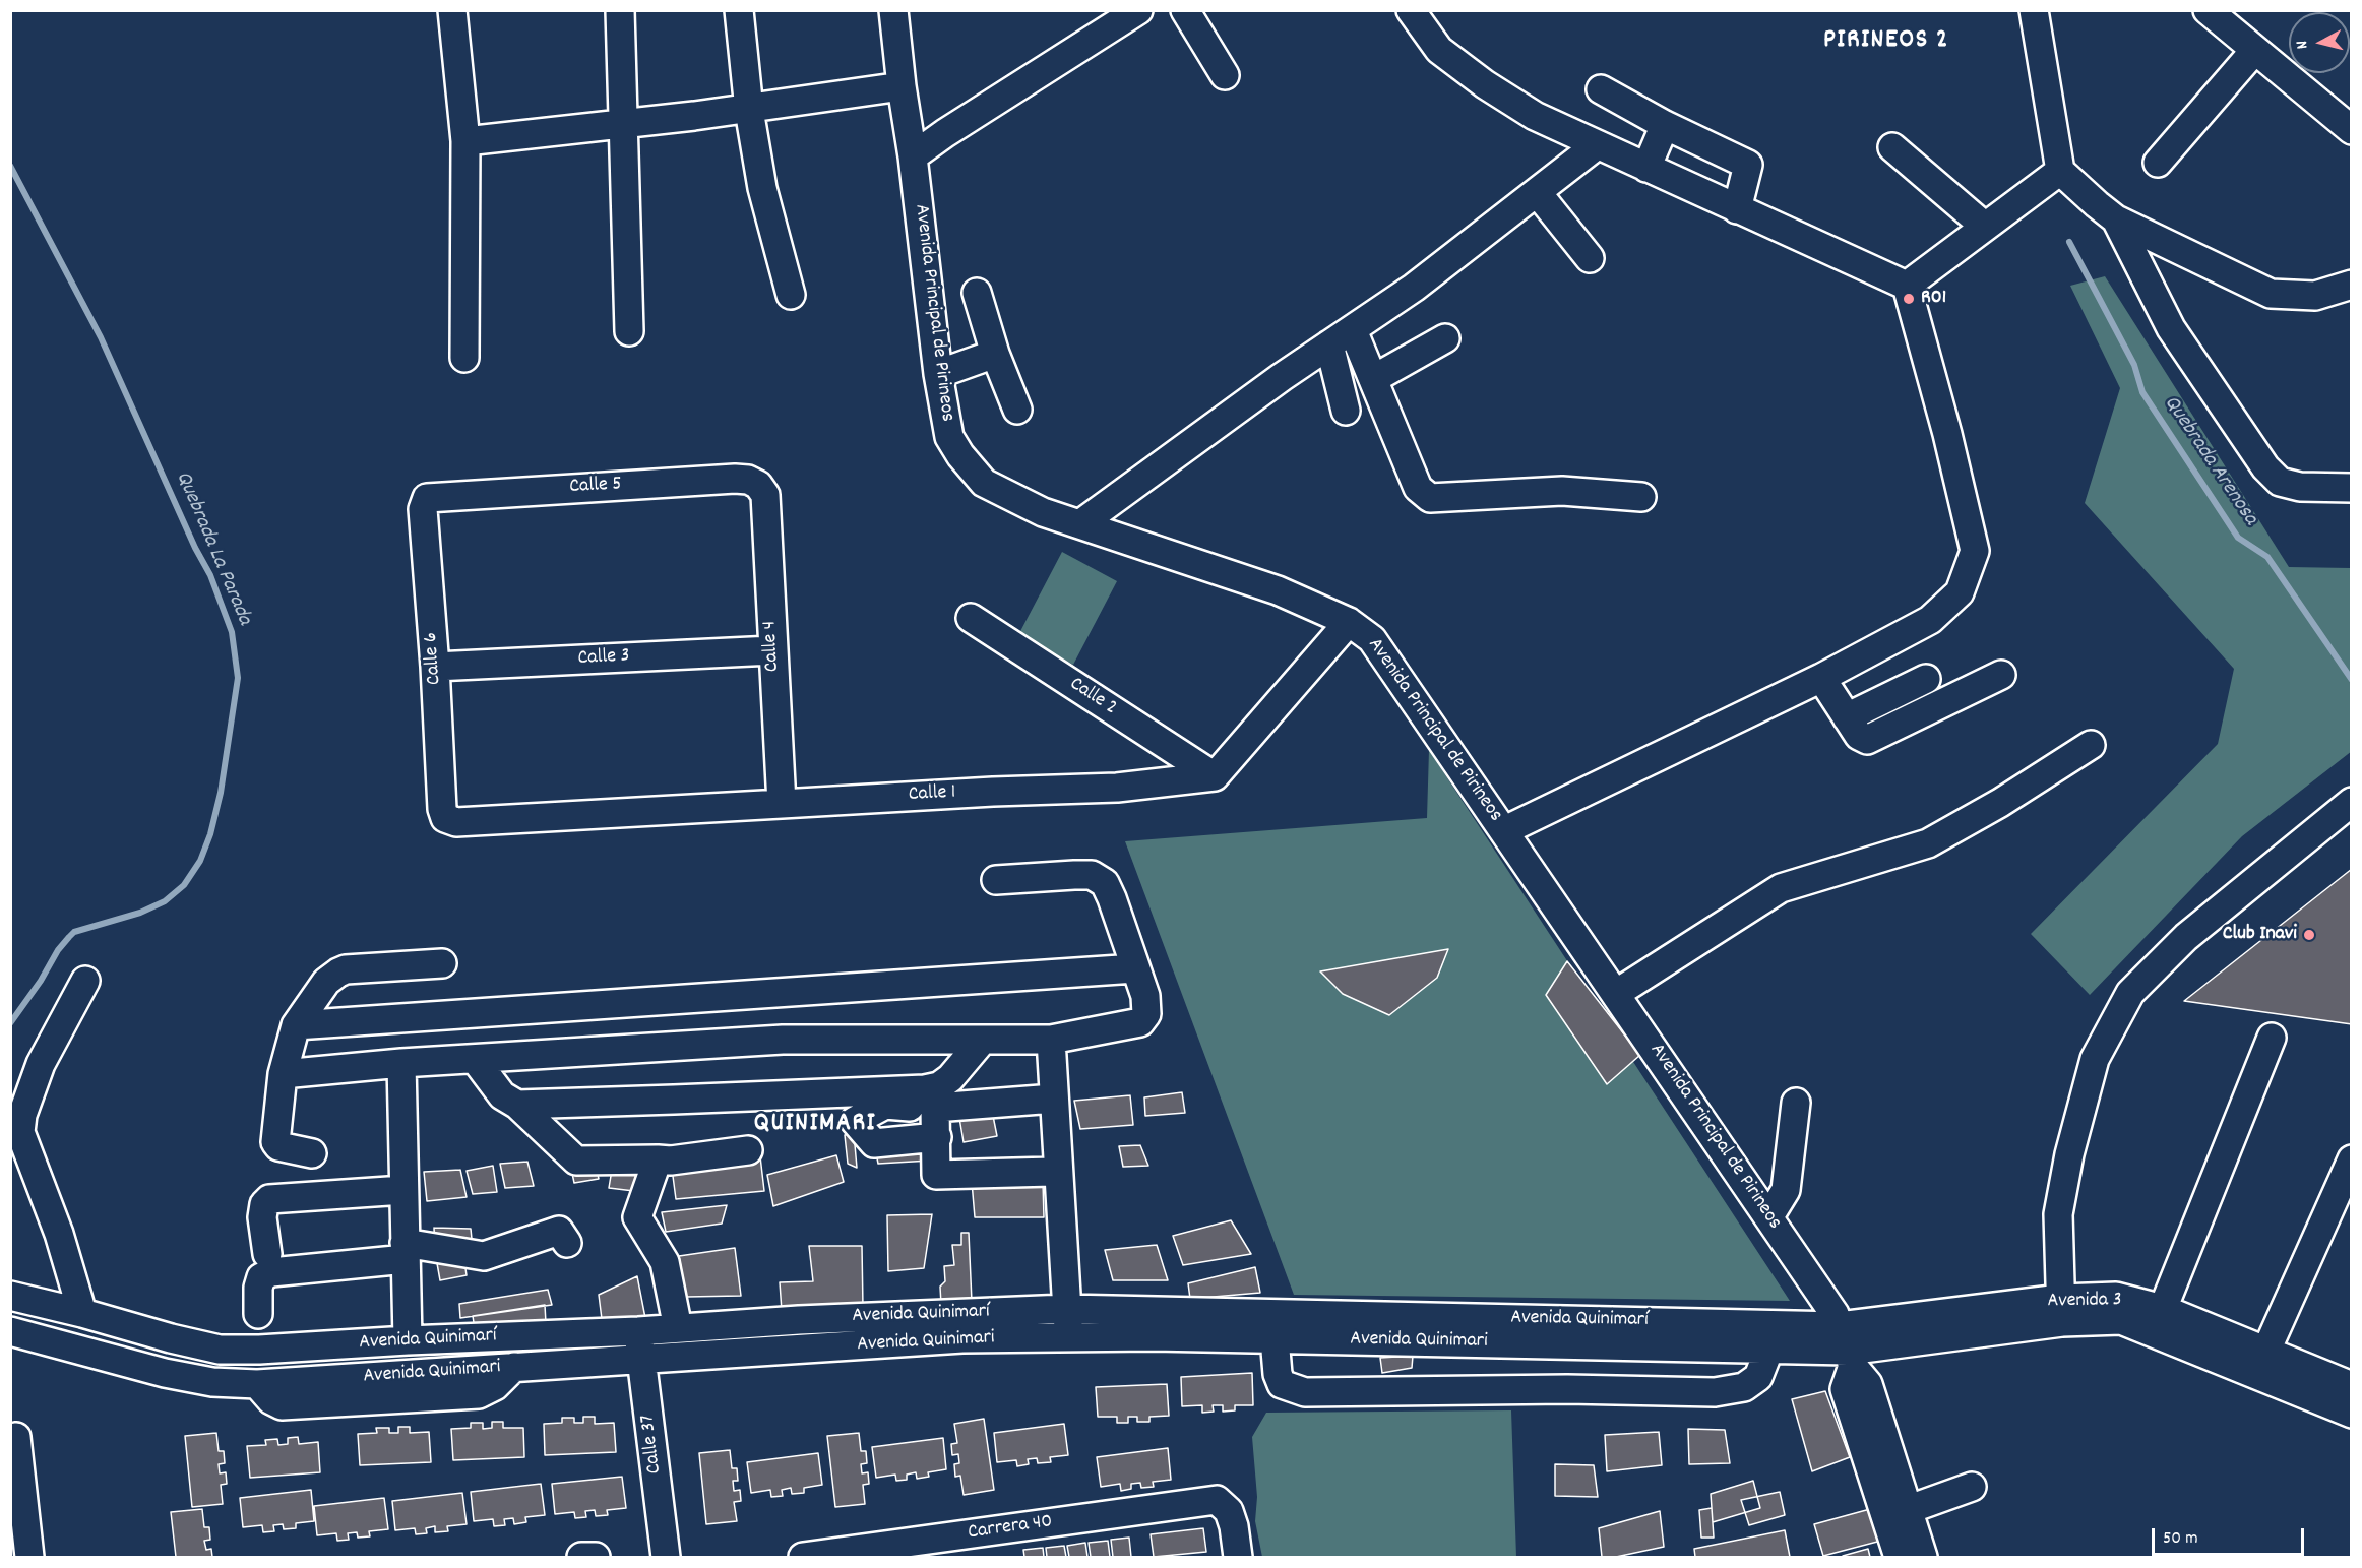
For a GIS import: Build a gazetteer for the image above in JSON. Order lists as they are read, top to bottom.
{
  "streets": {
    "street": [
      "Avenida Principal de Pirineos",
      "Calle 5",
      "Calle 4",
      "Calle 6",
      "Calle 3",
      "Calle 2",
      "Calle 1",
      "Avenida 3",
      "Avenida Quinimarí",
      "Avenida Quinimari",
      "Calle 37",
      "Carrera 40"
    ]
  },
  "crossings": [
    ["Avenida Principal de Pirineos", "Avenida 3"],
    ["Avenida Principal de Pirineos", "Avenida Quinimarí"],
    ["Avenida Principal de Pirineos", "Avenida Quinimari"],
    ["Calle 5", "Calle 4"],
    ["Calle 5", "Calle 6"],
    ["Calle 4", "Calle 3"],
    ["Calle 4", "Calle 1"],
    ["Calle 6", "Calle 3"],
    ["Calle 6", "Calle 1"],
    ["Calle 2", "Calle 1"],
    ["Avenida 3", "Avenida Quinimarí"],
    ["Avenida 3", "Avenida Quinimari"],
    ["Avenida Quinimarí", "Avenida Quinimari"],
    ["Avenida Quinimarí", "Calle 37"],
    ["Avenida Quinimari", "Calle 37"]
  ],
  "districts": ["PIRINEOS 2", "QUINIMARI"],
  "water": ["Quebrada Arenosa", "Quebrada La Parada"],
  "places": ["R01", "Club Inavi"],
  "scale_bar": "50 m",
  "north": "left"
}
